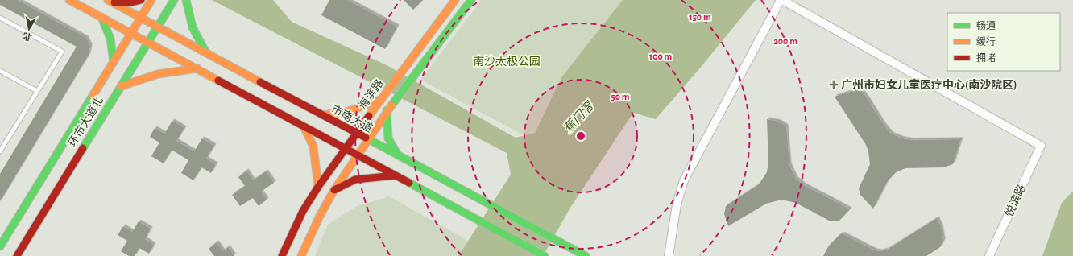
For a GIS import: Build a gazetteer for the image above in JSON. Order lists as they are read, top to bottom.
{
  "streets": {
    "main road": ["海滨路", "市南大道", "环市大道北"],
    "street": ["悦滨路"]
  },
  "crossings": [
    ["海滨路", "市南大道"],
    ["市南大道", "环市大道北"]
  ],
  "water": ["蕉门滘"],
  "parks": ["南沙太极公园"],
  "places": {
    "health": ["广州市妇女儿童医疗中心(南沙院区)"]
  },
  "legend": ["畅通", "缓行", "拥堵"],
  "north": "bottom",
  "rings": [
    "150 m",
    "200 m",
    "100 m",
    "50 m"
  ]
}
